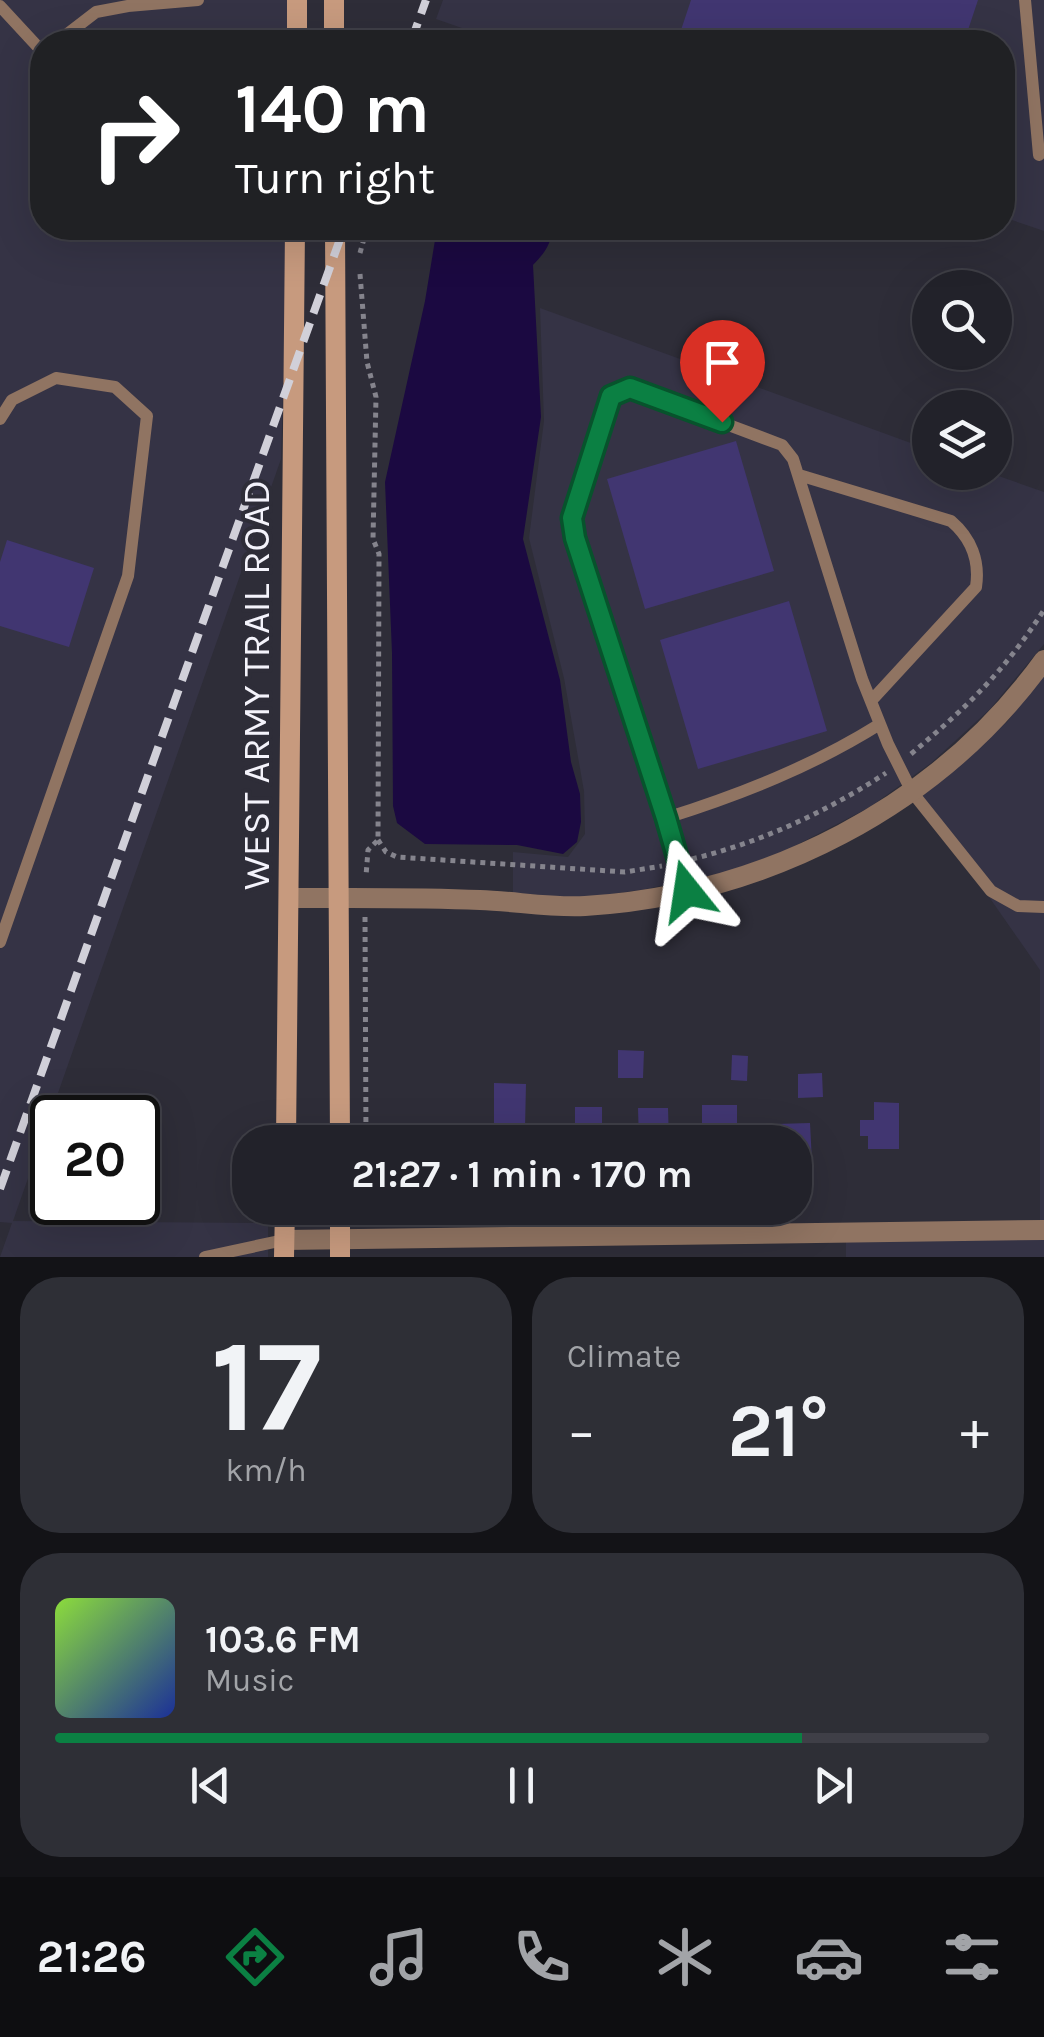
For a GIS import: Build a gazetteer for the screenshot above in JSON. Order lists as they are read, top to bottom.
{
  "streets": {
    "main road": ["WEST ARMY TRAIL ROAD"]
  },
  "page": {
    "turn": ["140 m", "Turn right"],
    "limit": "20",
    "trip": "21:27 · 1 min · 170 m",
    "tile": [
      ["17", "km/h"],
      "Climate"
    ],
    "heat": ["−", "21°", "+"],
    "song": ["103.6 FM", "Music"],
    "tabs": "21:26"
  }
}
